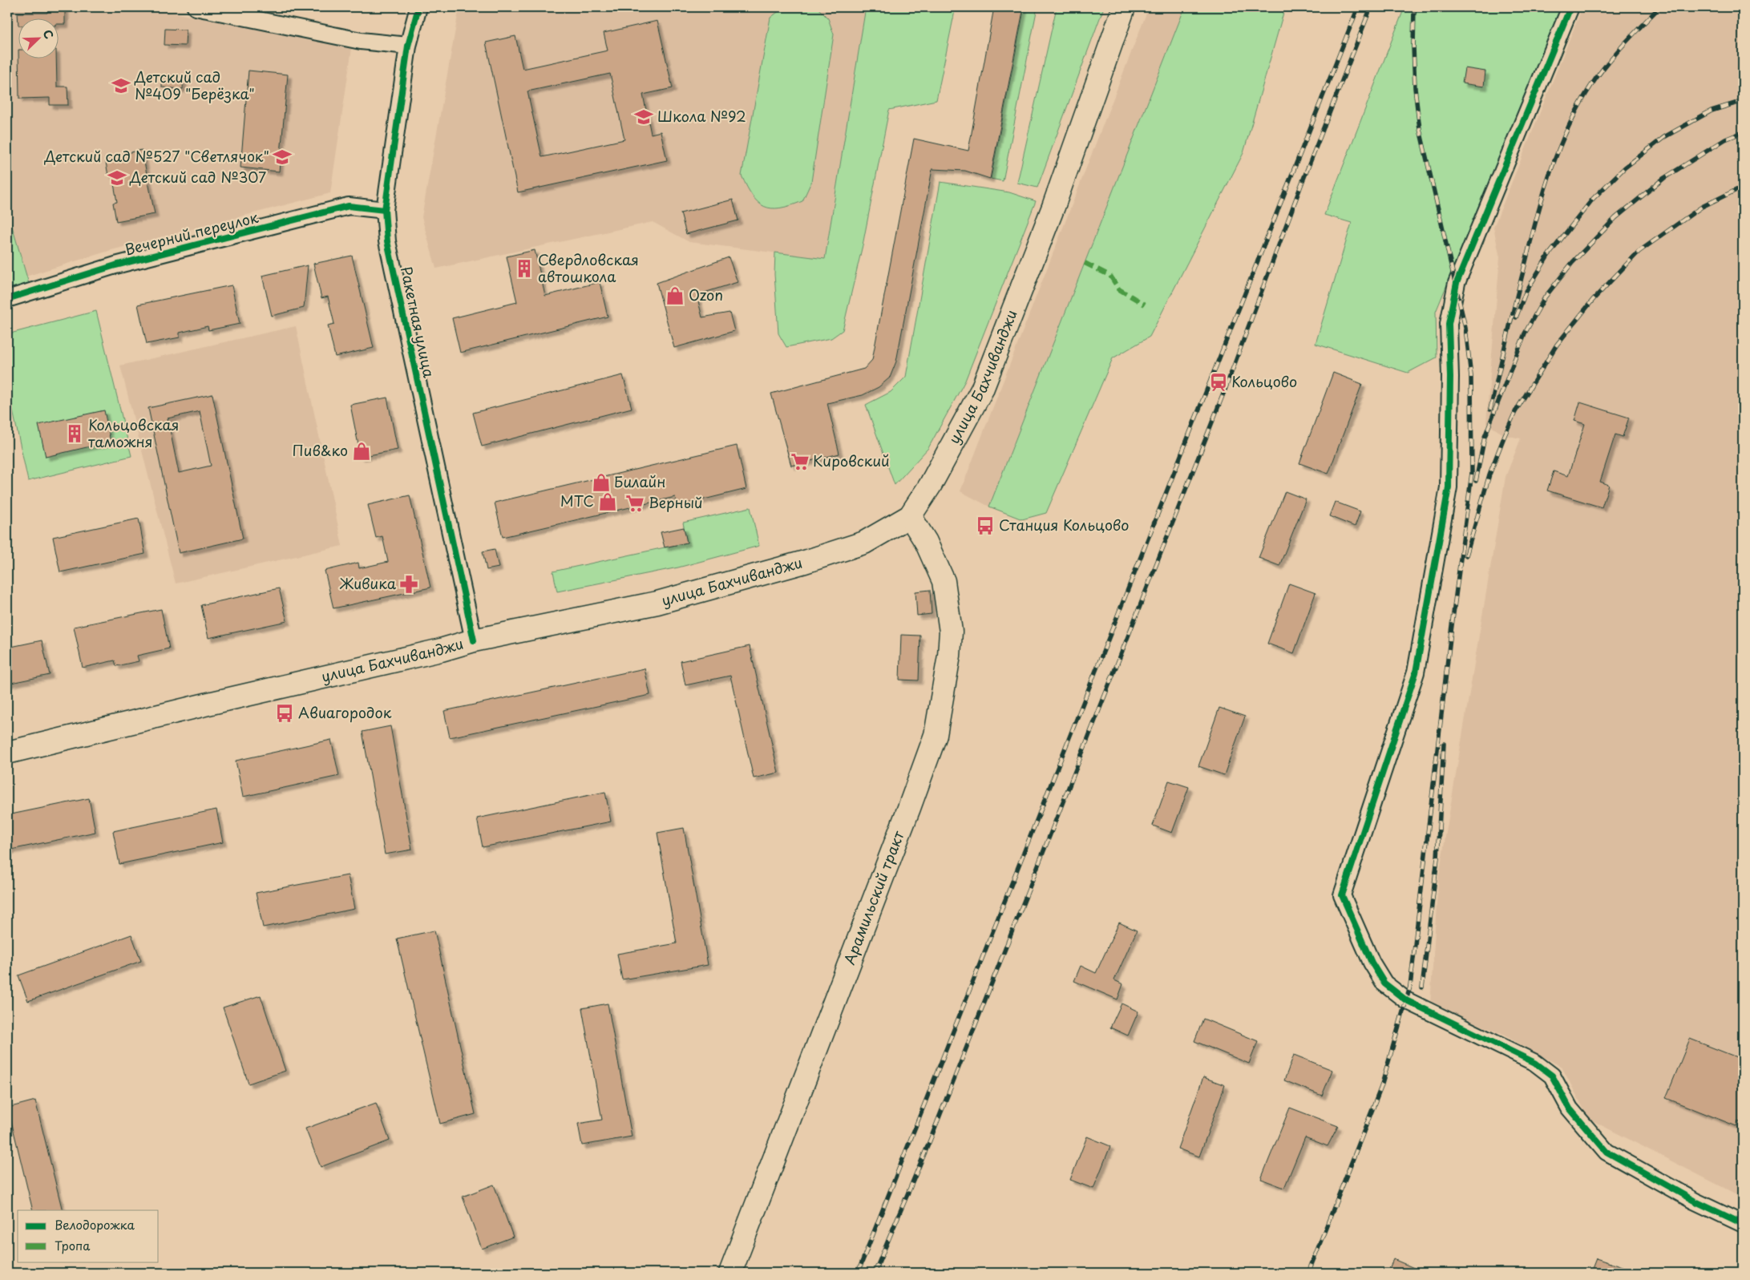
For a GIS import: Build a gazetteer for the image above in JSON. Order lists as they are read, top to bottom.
{
  "streets": {
    "main road": ["улица Бахчиванджи", "Арамильский тракт"],
    "street": ["Вечерний переулок", "Ракетная улица"]
  },
  "crossings": [
    ["Вечерний переулок", "Ракетная улица"],
    ["Ракетная улица", "улица Бахчиванджи"],
    ["улица Бахчиванджи", "Арамильский тракт"]
  ],
  "places": {
    "school or university": [
      "Детский сад №409 \"Берёзка\"",
      "Школа №92",
      "Детский сад №527 \"Светлячок\"",
      "Детский сад №307"
    ],
    "building": ["Свердловская автошкола", "Кольцовская таможня"],
    "shop": [
      "Ozon",
      "Пив&ко",
      "Билайн",
      "МТС"
    ],
    "station": ["Кольцово"],
    "supermarket": ["Кировский", "Верный"],
    "bus stop": ["Станция Кольцово", "Авиагородок"],
    "pharmacy": ["Живика"]
  },
  "legend": ["Велодорожка", "Тропа"],
  "north": "top right"
}
